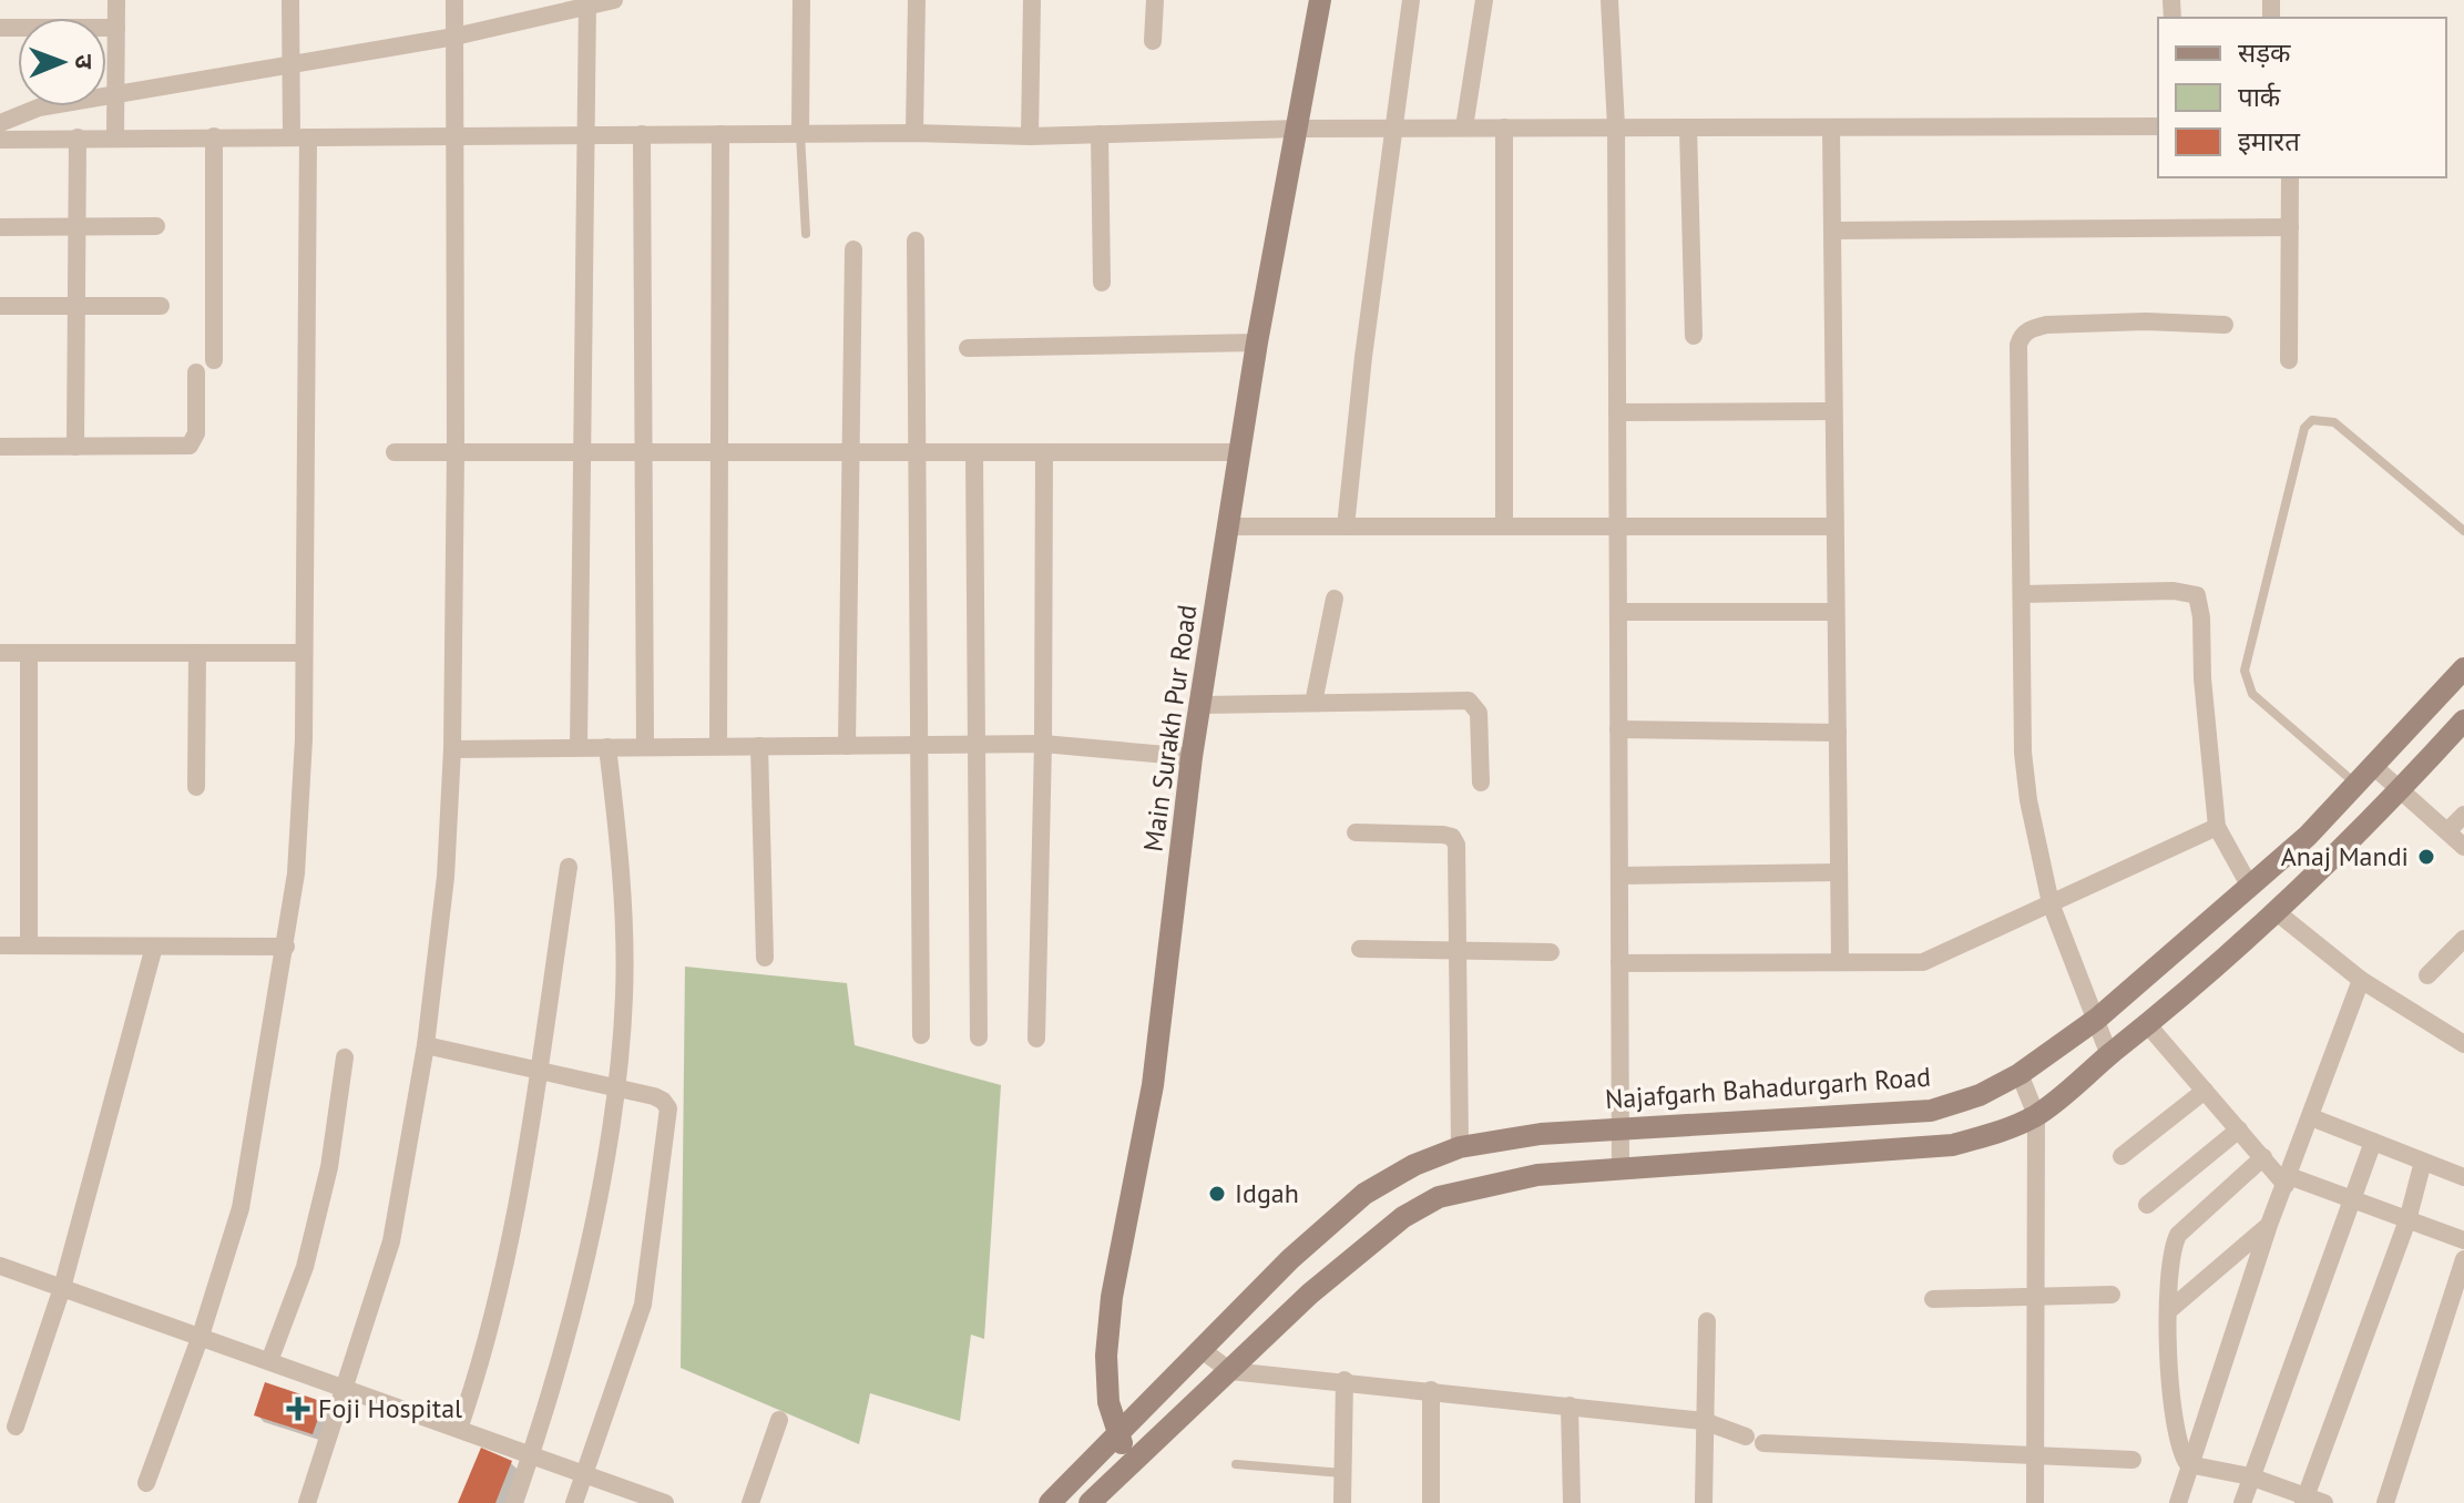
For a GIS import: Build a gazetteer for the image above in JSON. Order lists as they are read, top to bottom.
{
  "streets": {
    "main road": ["Main Surakh Pur Road", "Najafgarh Bahadurgarh Road"]
  },
  "crossings": [
    ["Main Surakh Pur Road", "Najafgarh Bahadurgarh Road"]
  ],
  "places": {
    "other": ["Anaj Mandi", "Idgah"],
    "health": ["Foji Hospital"]
  },
  "legend": ["सड़क", "पार्क", "इमारत"],
  "north": "right"
}
